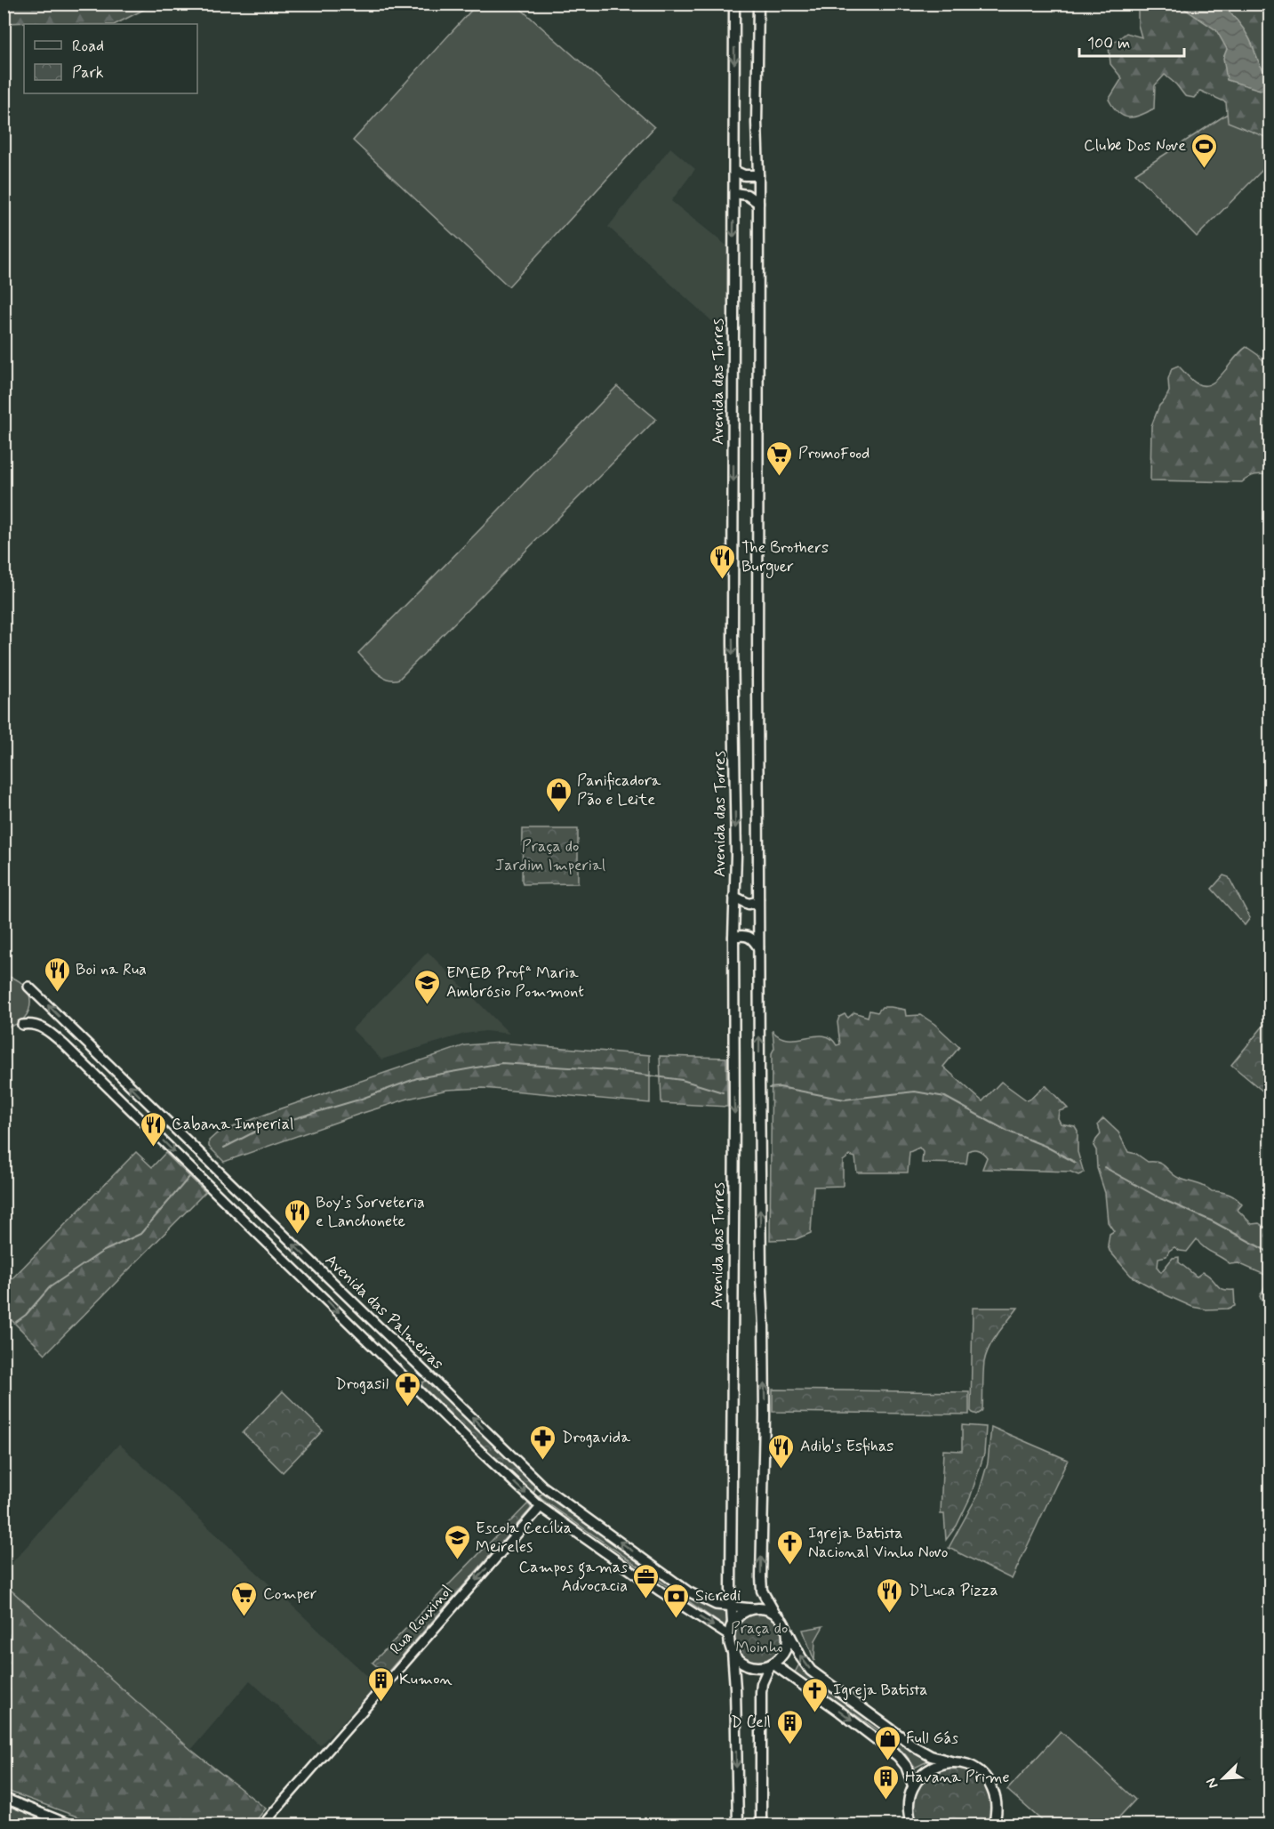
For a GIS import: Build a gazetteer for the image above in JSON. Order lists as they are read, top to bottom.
{
  "streets": {
    "main road": ["Avenida das Torres"],
    "street": ["Avenida das Palmeiras", "Rua Rouxinol"]
  },
  "crossings": [
    ["Avenida das Torres", "Avenida das Palmeiras"],
    ["Avenida das Palmeiras", "Rua Rouxinol"]
  ],
  "one_way": ["Rua Rouxinol"],
  "parks": ["Praça do Jardim Imperial", "Praça do Moinho"],
  "places": {
    "sports": ["Clube Dos Nove"],
    "supermarket": ["PromoFood", "Comper"],
    "restaurant": [
      "The Brothers Burguer",
      "Boi na Rua",
      "Cabana Imperial",
      "Boy's Sorveteria e Lanchonete",
      "Adib's Esfihas",
      "D’Luca Pizza"
    ],
    "shop": ["Panificadora Pão e Leite", "Full Gás"],
    "school or university": ["EMEB Profª Maria Ambrósio Pommont", "Escola Cecília Meireles"],
    "pharmacy": ["Drogasil", "Drogavida"],
    "church": ["Igreja Batista Nacional Vinho Novo", "Igreja Batista"],
    "office": ["Campos gamas Advocacia"],
    "bank": ["Sicredi"],
    "building": ["Kumon", "D Cell", "Havana Prime"]
  },
  "legend": ["Road", "Park"],
  "scale_bar": "100 m",
  "north": "bottom left"
}
